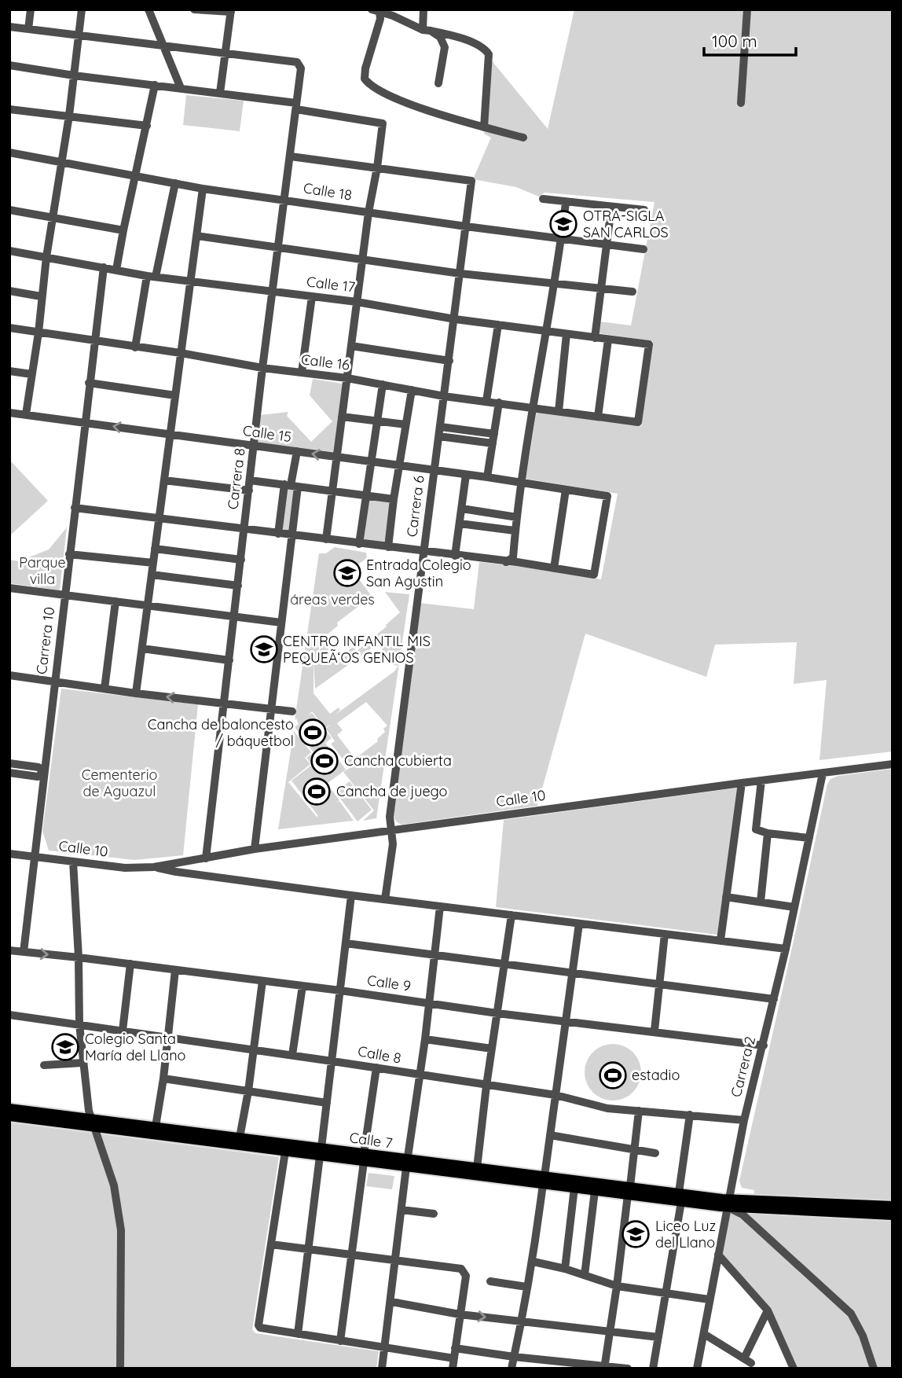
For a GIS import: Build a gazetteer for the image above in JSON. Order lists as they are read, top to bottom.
{
  "streets": {
    "main road": ["Calle 7"],
    "street": [
      "Calle 18",
      "Calle 17",
      "Calle 16",
      "Calle 15",
      "Carrera 8",
      "Carrera 6",
      "Carrera 10",
      "Calle 10",
      "Calle 9",
      "Calle 8",
      "Carrera 2"
    ]
  },
  "crossings": [
    ["Calle 18", "Carrera 8"],
    ["Calle 18", "Carrera 6"],
    ["Calle 17", "Calle 16"],
    ["Calle 17", "Carrera 8"],
    ["Calle 17", "Carrera 6"],
    ["Calle 17", "Carrera 10"],
    ["Calle 16", "Carrera 8"],
    ["Calle 16", "Carrera 6"],
    ["Calle 16", "Carrera 10"],
    ["Calle 15", "Carrera 8"],
    ["Calle 15", "Carrera 6"],
    ["Calle 15", "Carrera 10"],
    ["Carrera 8", "Calle 10"],
    ["Carrera 6", "Calle 10"],
    ["Carrera 10", "Calle 10"],
    ["Carrera 10", "Calle 9"],
    ["Calle 10", "Carrera 2"],
    ["Calle 9", "Carrera 2"],
    ["Calle 8", "Carrera 2"],
    ["Carrera 2", "Calle 7"]
  ],
  "parks": ["Parque villa", "áreas verdes", "Cementerio de Aguazul"],
  "places": {
    "school or university": [
      "OTRA-SIGLA SAN CARLOS",
      "Entrada Colegio San Agustin",
      "CENTRO INFANTIL MIS PEQUEÃ‘OS GENIOS",
      "Colegio Santa María del Llano",
      "Liceo Luz del Llano"
    ],
    "sports": [
      "Cancha de baloncesto / báquetbol",
      "Cancha cubierta",
      "Cancha de juego",
      "estadio"
    ]
  },
  "scale_bar": "100 m"
}
